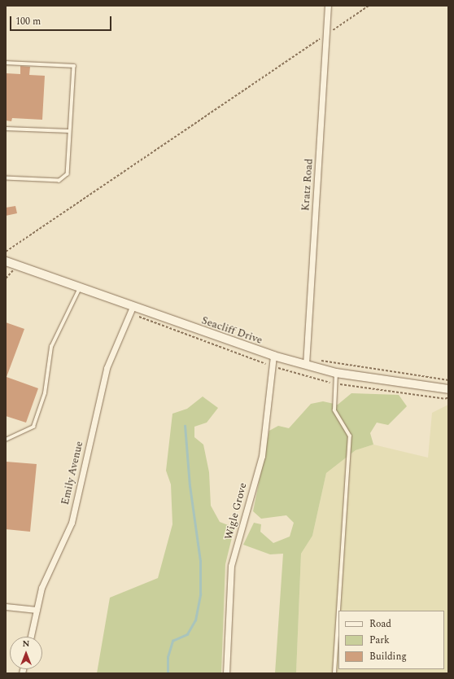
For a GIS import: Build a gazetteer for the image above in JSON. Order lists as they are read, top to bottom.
{
  "streets": {
    "main road": ["Seacliff Drive"],
    "street": ["Kratz Road", "Emily Avenue", "Wigle Grove"]
  },
  "crossings": [
    ["Kratz Road", "Seacliff Drive"],
    ["Seacliff Drive", "Emily Avenue"],
    ["Seacliff Drive", "Wigle Grove"]
  ],
  "legend": ["Road", "Park", "Building"],
  "scale_bar": "100 m",
  "north": "top"
}
